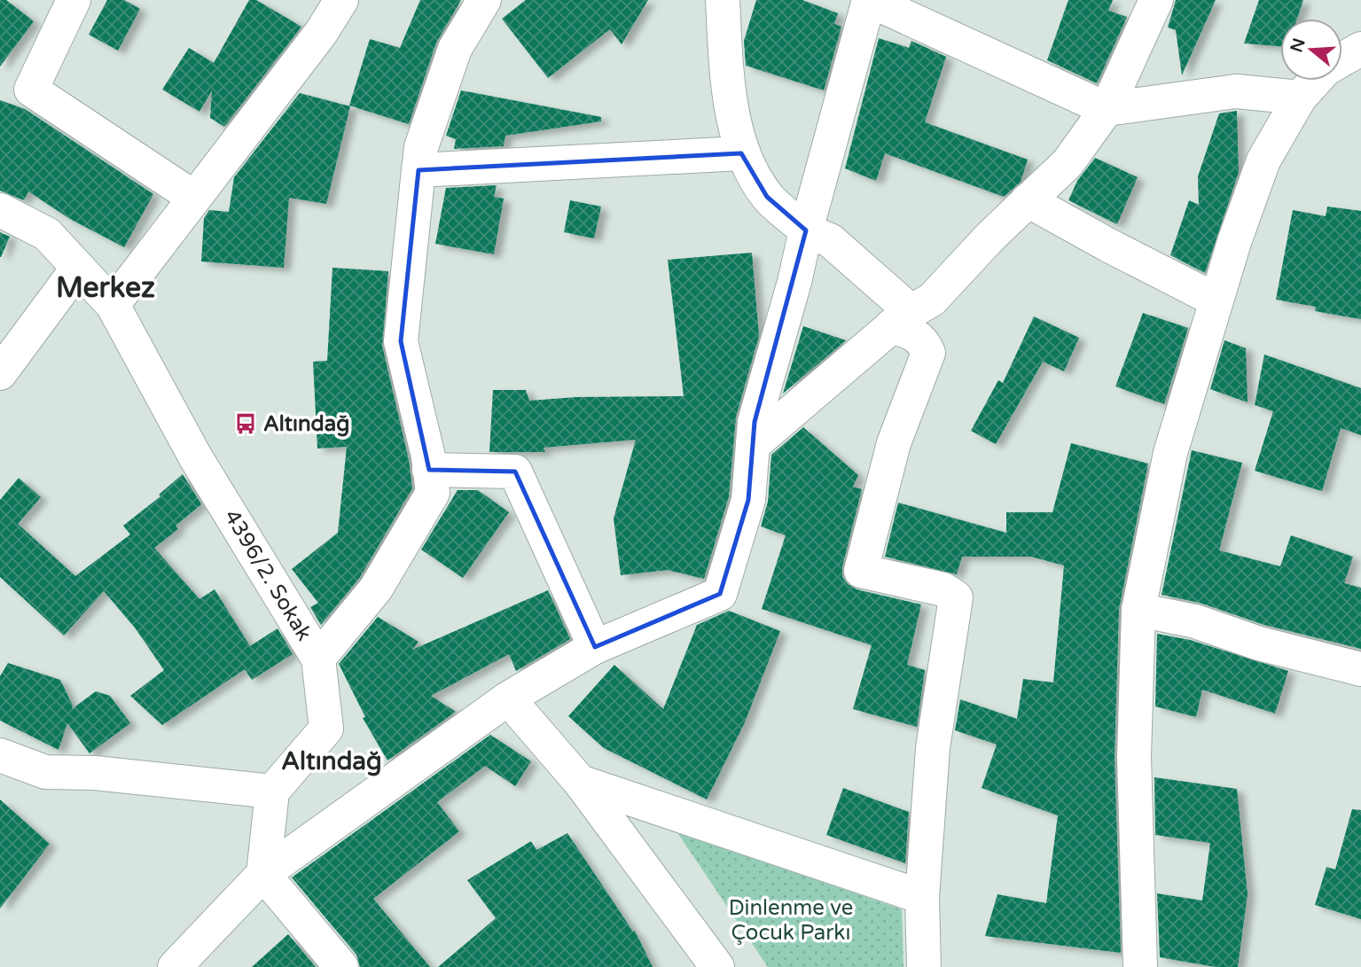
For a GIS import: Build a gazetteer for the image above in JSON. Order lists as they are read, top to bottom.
{
  "streets": {
    "street": ["4396/2. Sokak"]
  },
  "districts": ["Merkez", "Altındağ"],
  "parks": ["Dinlenme ve Çocuk Parkı"],
  "places": {
    "bus stop": ["Altındağ"]
  },
  "north": "left"
}
